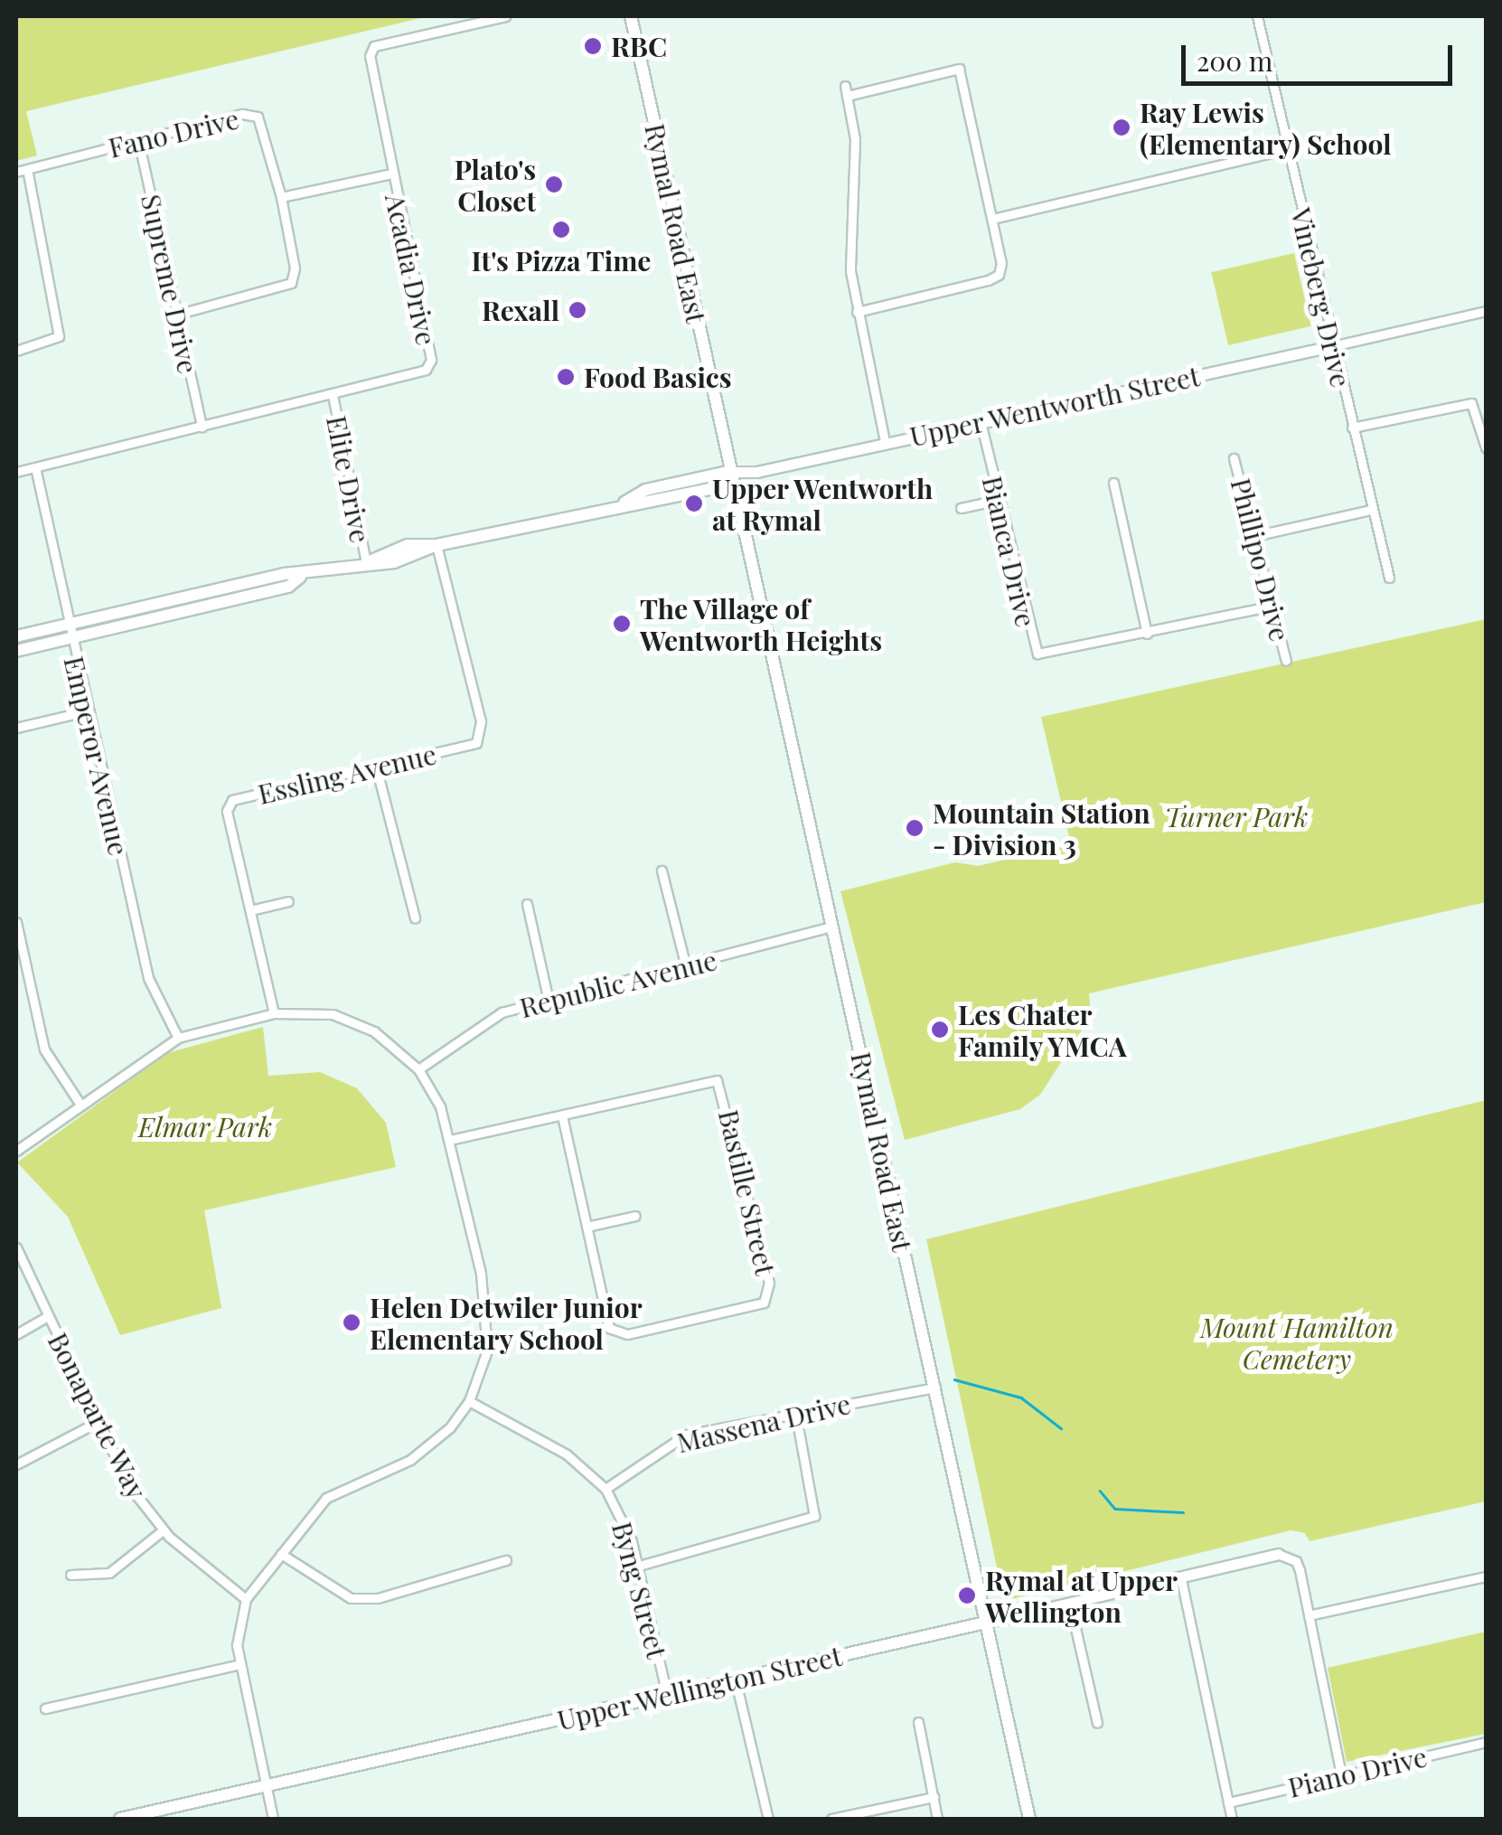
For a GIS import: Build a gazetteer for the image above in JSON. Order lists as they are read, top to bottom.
{
  "streets": {
    "main road": ["Rymal Road East", "Upper Wentworth Street", "Upper Wellington Street"],
    "street": [
      "Fano Drive",
      "Acadia Drive",
      "Supreme Drive",
      "Vineberg Drive",
      "Elite Drive",
      "Bianca Drive",
      "Phillipo Drive",
      "Emperor Avenue",
      "Essling Avenue",
      "Republic Avenue",
      "Bastille Street",
      "Bonaparte Way",
      "Massena Drive",
      "Byng Street",
      "Piano Drive"
    ]
  },
  "crossings": [
    ["Fano Drive", "Supreme Drive"],
    ["Rymal Road East", "Upper Wentworth Street"],
    ["Rymal Road East", "Republic Avenue"],
    ["Rymal Road East", "Massena Drive"],
    ["Rymal Road East", "Upper Wellington Street"],
    ["Acadia Drive", "Supreme Drive"],
    ["Acadia Drive", "Elite Drive"],
    ["Acadia Drive", "Emperor Avenue"],
    ["Vineberg Drive", "Upper Wentworth Street"],
    ["Upper Wentworth Street", "Elite Drive"],
    ["Upper Wentworth Street", "Bianca Drive"],
    ["Upper Wentworth Street", "Emperor Avenue"],
    ["Upper Wentworth Street", "Essling Avenue"],
    ["Bianca Drive", "Phillipo Drive"],
    ["Massena Drive", "Byng Street"],
    ["Byng Street", "Upper Wellington Street"]
  ],
  "parks": ["Turner Park", "Elmar Park", "Mount Hamilton Cemetery"],
  "places": [
    "RBC",
    "Ray Lewis (Elementary) School",
    "Plato's Closet",
    "It's Pizza Time",
    "Rexall",
    "Food Basics",
    "Upper Wentworth at Rymal",
    "The Village of Wentworth Heights",
    "Mountain Station - Division 3",
    "Les Chater Family YMCA",
    "Helen Detwiler Junior Elementary School",
    "Rymal at Upper Wellington"
  ],
  "scale_bar": "200 m"
}
